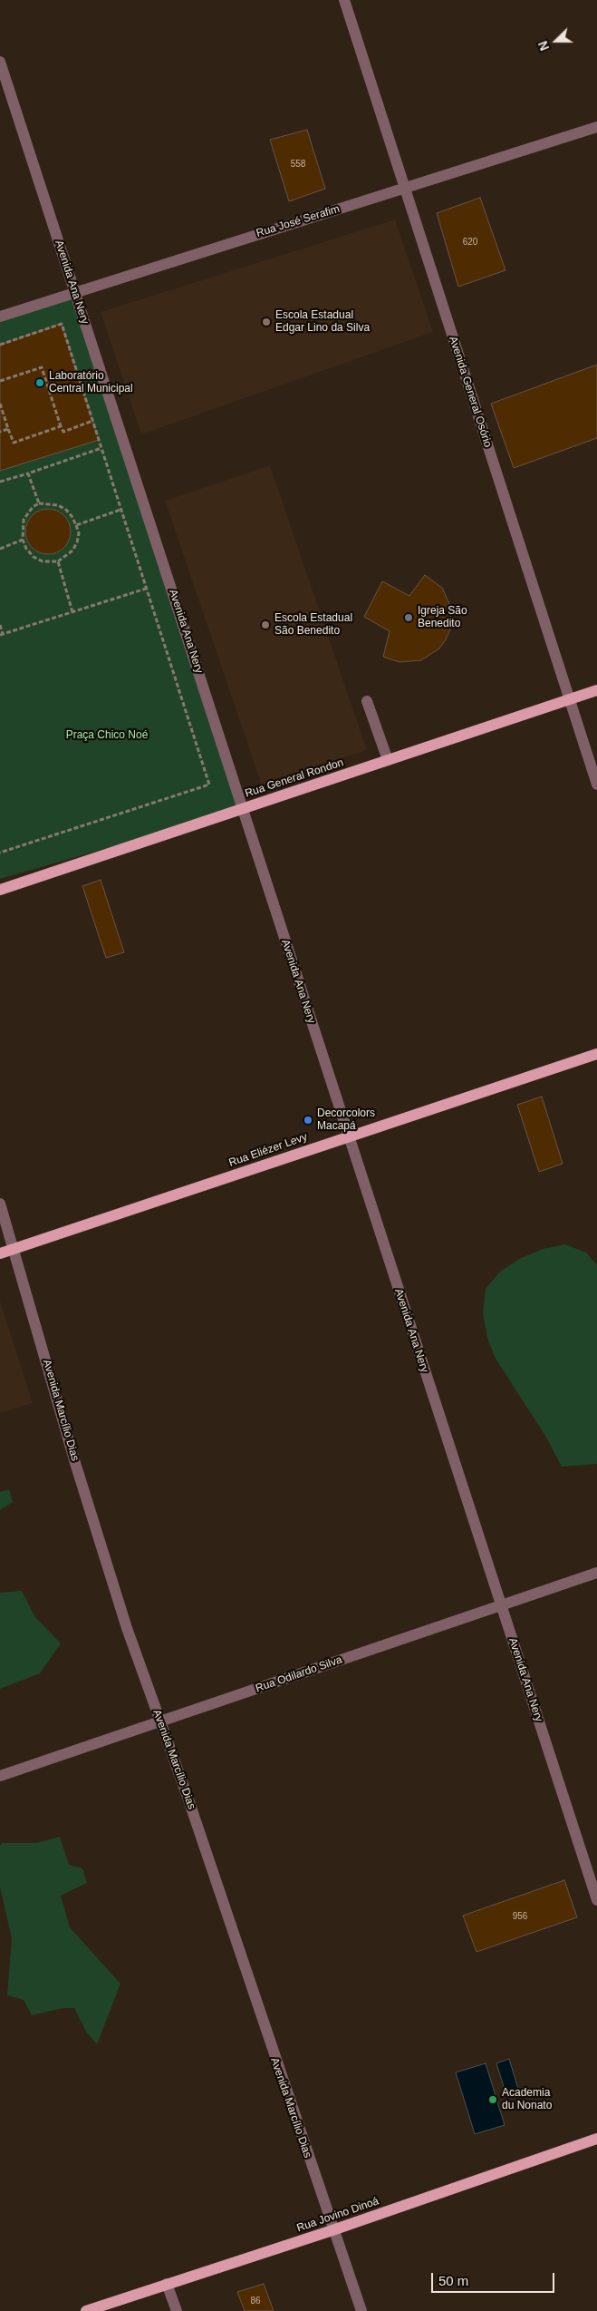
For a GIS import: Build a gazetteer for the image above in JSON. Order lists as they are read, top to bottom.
{
  "streets": {
    "main road": ["Rua General Rondon", "Rua Eliézer Levy", "Rua Jovino Dinoá"],
    "street": [
      "Rua José Serafim",
      "Avenida Ana Nery",
      "Avenida General Osório",
      "Avenida Marcílio Dias",
      "Rua Odilardo Silva"
    ]
  },
  "crossings": [
    ["Rua José Serafim", "Avenida Ana Nery"],
    ["Rua José Serafim", "Avenida General Osório"],
    ["Avenida Ana Nery", "Rua General Rondon"],
    ["Avenida Ana Nery", "Rua Eliézer Levy"],
    ["Avenida Ana Nery", "Rua Odilardo Silva"],
    ["Avenida General Osório", "Rua General Rondon"],
    ["Rua Eliézer Levy", "Avenida Marcílio Dias"],
    ["Avenida Marcílio Dias", "Rua Odilardo Silva"],
    ["Avenida Marcílio Dias", "Rua Jovino Dinoá"]
  ],
  "parks": ["Praça Chico Noé"],
  "places": [
    "Escola Estadual Edgar Lino da Silva",
    "Laboratório Central Municipal",
    "Igreja São Benedito",
    "Escola Estadual São Benedito",
    "Decorcolors Macapá",
    "Academia du Nonato"
  ],
  "house_numbers": [
    "558",
    "620",
    "956",
    "86"
  ],
  "scale_bar": "50 m",
  "north": "left"
}
